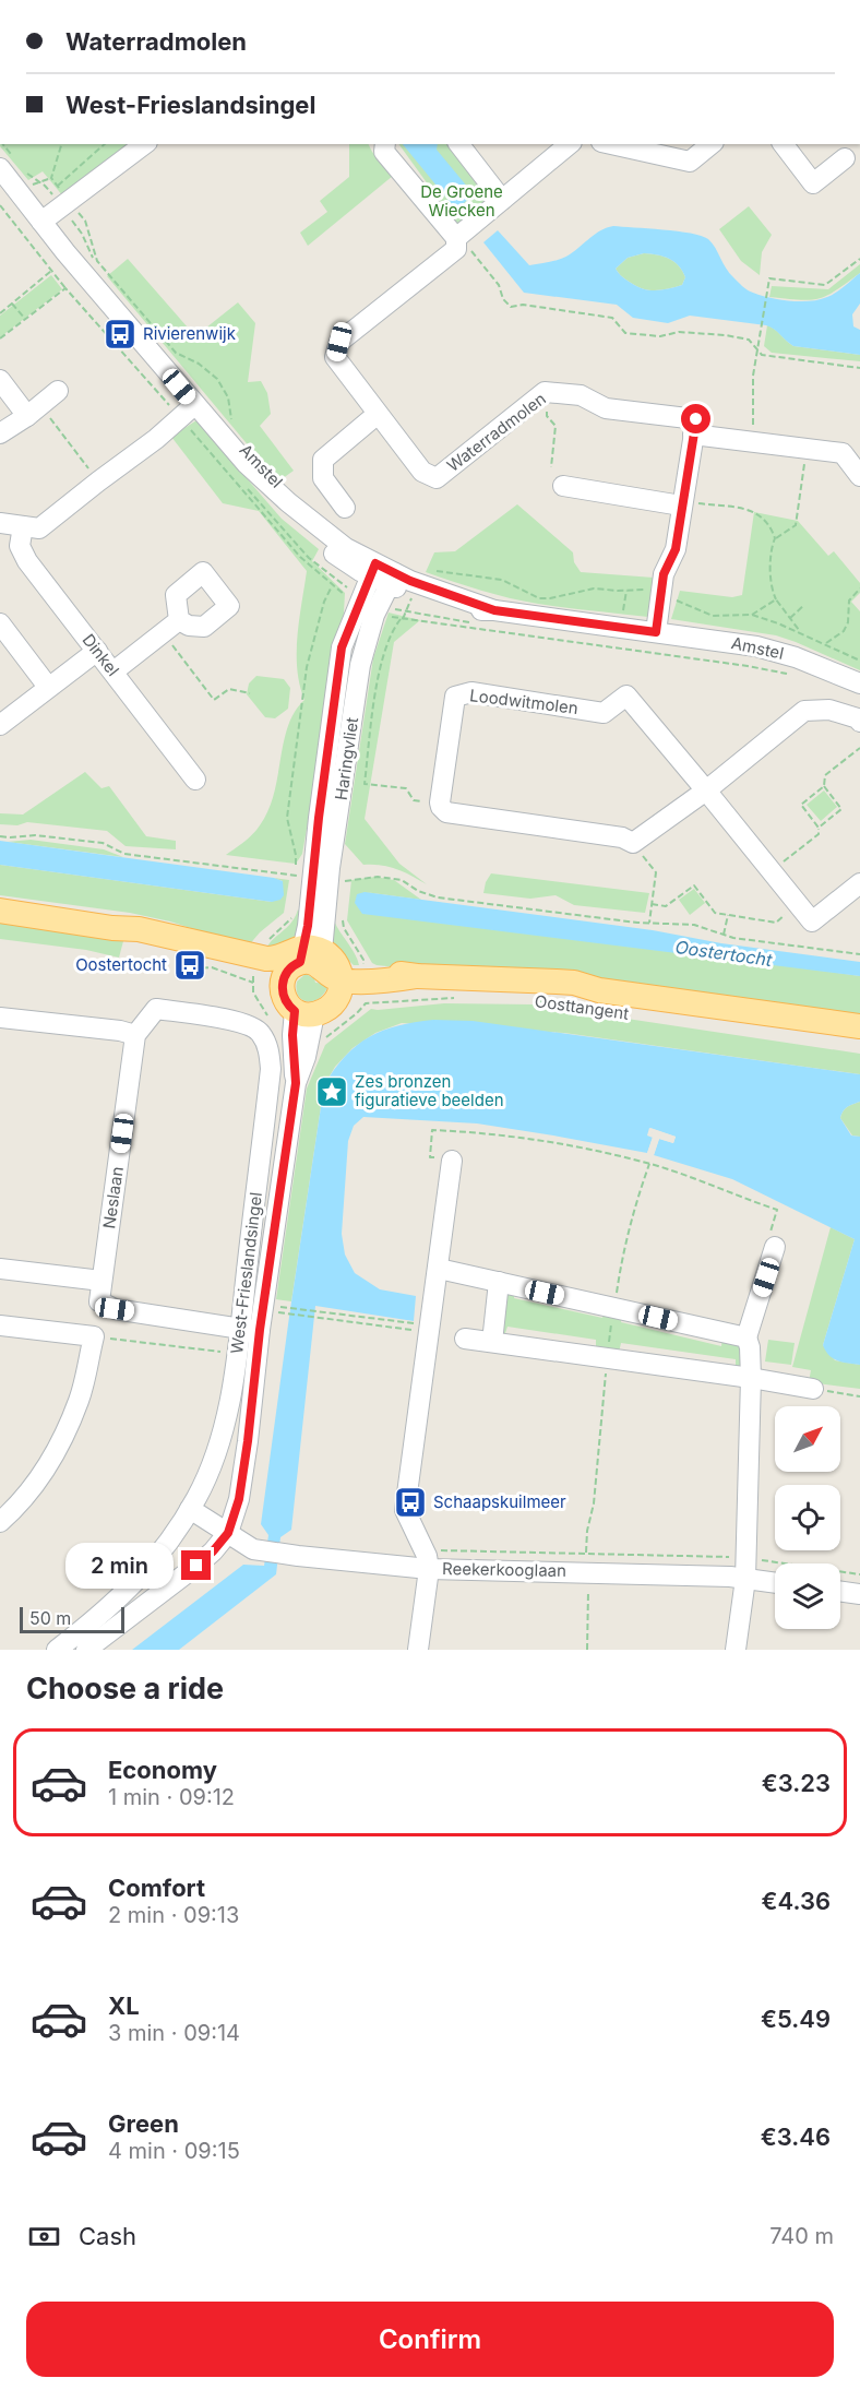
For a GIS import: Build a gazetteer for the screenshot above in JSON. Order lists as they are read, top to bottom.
{
  "streets": {
    "main road": ["Oosttangent"],
    "street": [
      "Waterradmolen",
      "Amstel",
      "Dinkel",
      "Loodwitmolen",
      "Haringvliet",
      "Neslaan",
      "West-Frieslandsingel",
      "Reekerkooglaan"
    ]
  },
  "crossings": [
    ["Amstel", "Haringvliet"],
    ["Haringvliet", "Oosttangent"],
    ["Neslaan", "West-Frieslandsingel"],
    ["West-Frieslandsingel", "Reekerkooglaan"]
  ],
  "water": ["Oostertocht"],
  "parks": ["De Groene Wiecken"],
  "places": {
    "bus stop": ["Rivierenwijk", "Oostertocht", "Schaapskuilmeer"],
    "place": ["Zes bronzen figuratieve beelden"]
  },
  "scale_bar": "50 m",
  "north": "top right",
  "page": {
    "banner": ["Waterradmolen", "West-Frieslandsingel"],
    "bubble": "2 min",
    "scale": "50 m",
    "heading": "Choose a ride",
    "list": [
      {
        "name": "Economy",
        "note": "1 min · 09:12",
        "value": "€3.23"
      },
      {
        "name": "Comfort",
        "note": "2 min · 09:13",
        "value": "€4.36"
      },
      {
        "name": "XL",
        "note": "3 min · 09:14",
        "value": "€5.49"
      },
      {
        "name": "Green",
        "note": "4 min · 09:15",
        "value": "€3.46"
      }
    ],
    "pay": ["Cash", "740 m"],
    "buttons": "Confirm"
  }
}
